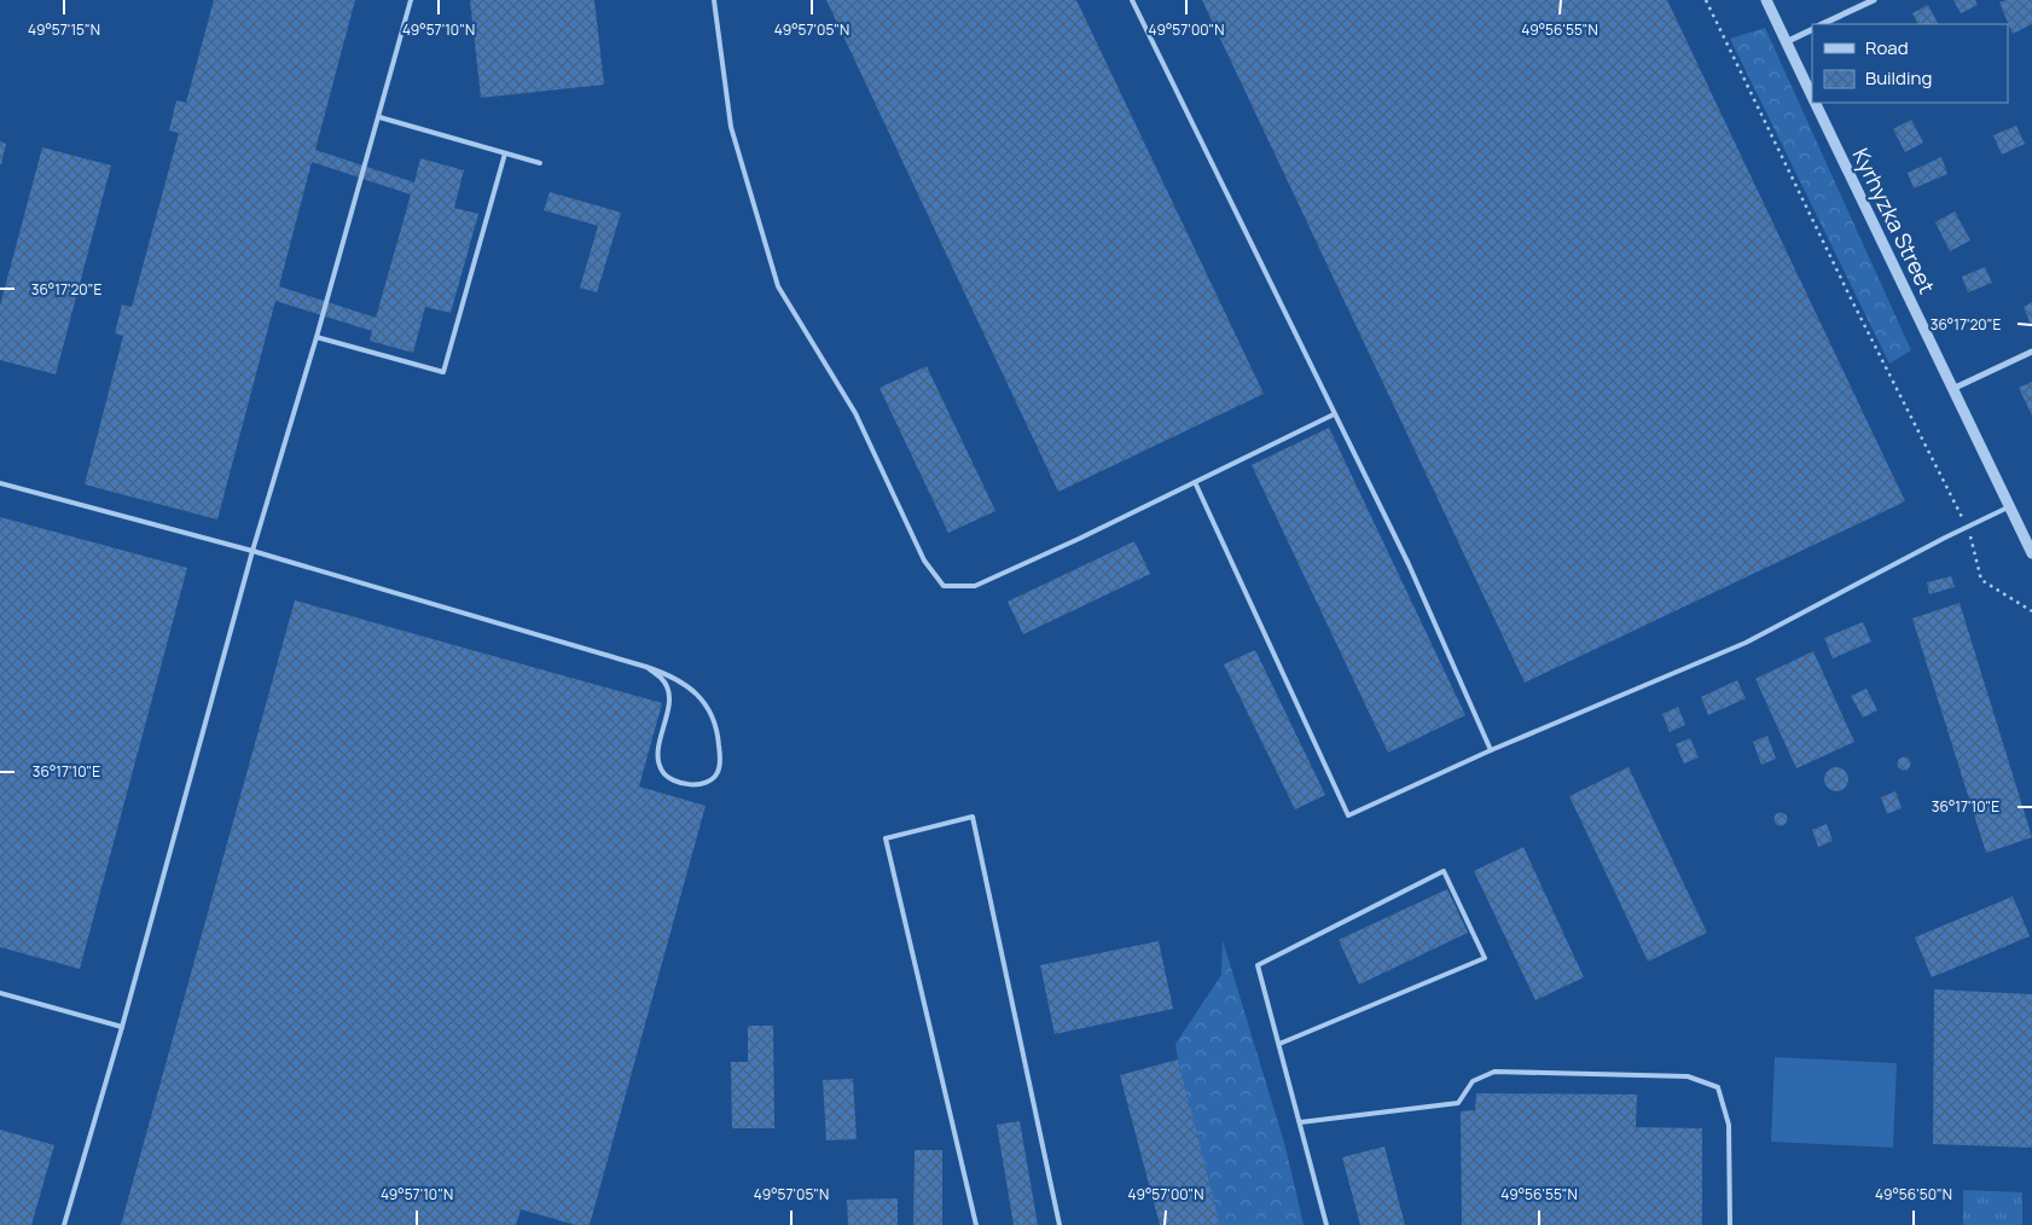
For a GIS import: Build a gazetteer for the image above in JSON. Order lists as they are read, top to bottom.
{
  "streets": {
    "street": ["Kyrhyzka Street"]
  },
  "legend": ["Road", "Building"],
  "coordinates": [
    "49°57'15\"N",
    "49°57'10\"N",
    "49°57'05\"N",
    "49°57'00\"N",
    "49°56'55\"N",
    "36°17'20\"E",
    "36°17'10\"E",
    "49°56'50\"N"
  ]
}
